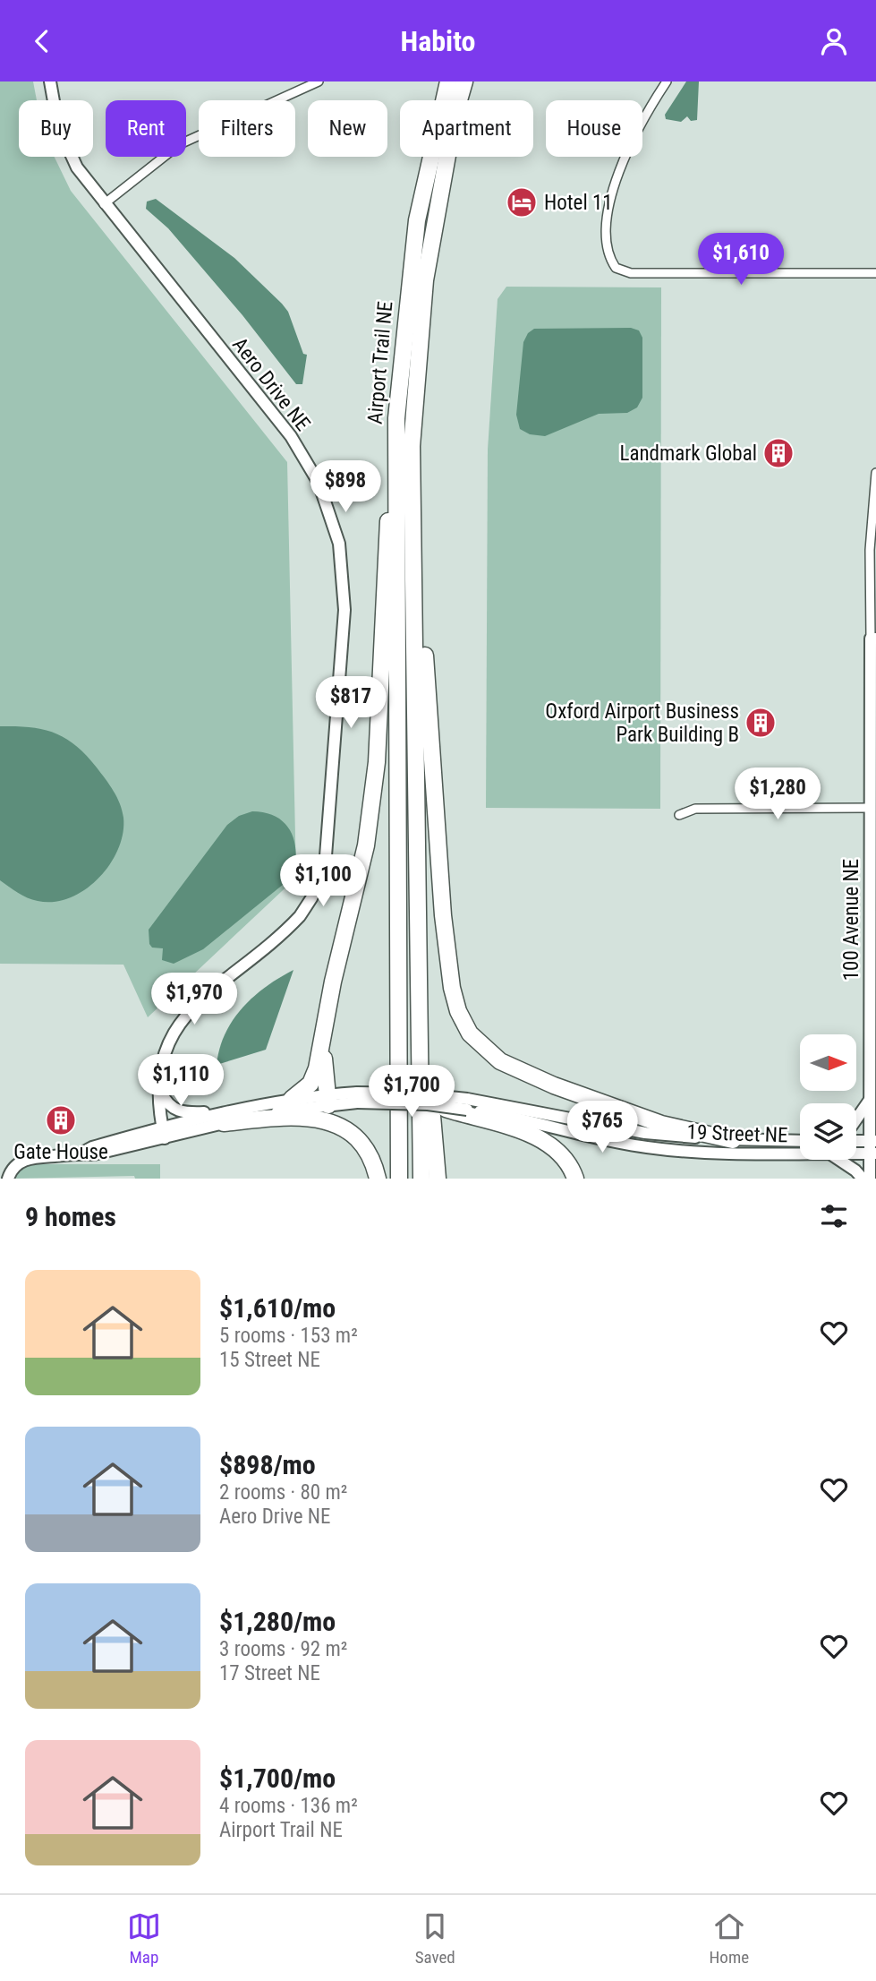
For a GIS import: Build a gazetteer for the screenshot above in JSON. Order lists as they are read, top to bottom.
{
  "streets": {
    "highway": ["Airport Trail NE"],
    "street": ["Aero Drive NE", "100 Avenue NE", "19 Street NE"]
  },
  "crossings": [
    ["Aero Drive NE", "19 Street NE"],
    ["100 Avenue NE", "19 Street NE"]
  ],
  "places": {
    "hotel": ["Hotel 11"],
    "building": ["Landmark Global", "Oxford Airport Business Park Building B", "Gate House"]
  },
  "north": "right",
  "page": {
    "header": "Habito",
    "chip": [
      "Buy",
      "Rent",
      "Filters",
      "New",
      "Apartment",
      "House"
    ],
    "price": [
      "$1,610",
      "$898",
      "$817",
      "$1,280",
      "$1,100",
      "$1,970",
      "$1,110",
      "$1,700",
      "$765"
    ],
    "heading": "9 homes",
    "list": [
      {
        "name": "$1,610/mo",
        "note": "5 rooms · 153 m² · 15 Street NE"
      },
      {
        "name": "$898/mo",
        "note": "2 rooms · 80 m² · Aero Drive NE"
      },
      {
        "name": "$1,280/mo",
        "note": "3 rooms · 92 m² · 17 Street NE"
      },
      {
        "name": "$1,700/mo",
        "note": "4 rooms · 136 m² · Airport Trail NE"
      }
    ],
    "tabs": ["Map", "Saved", "Home"]
  }
}
